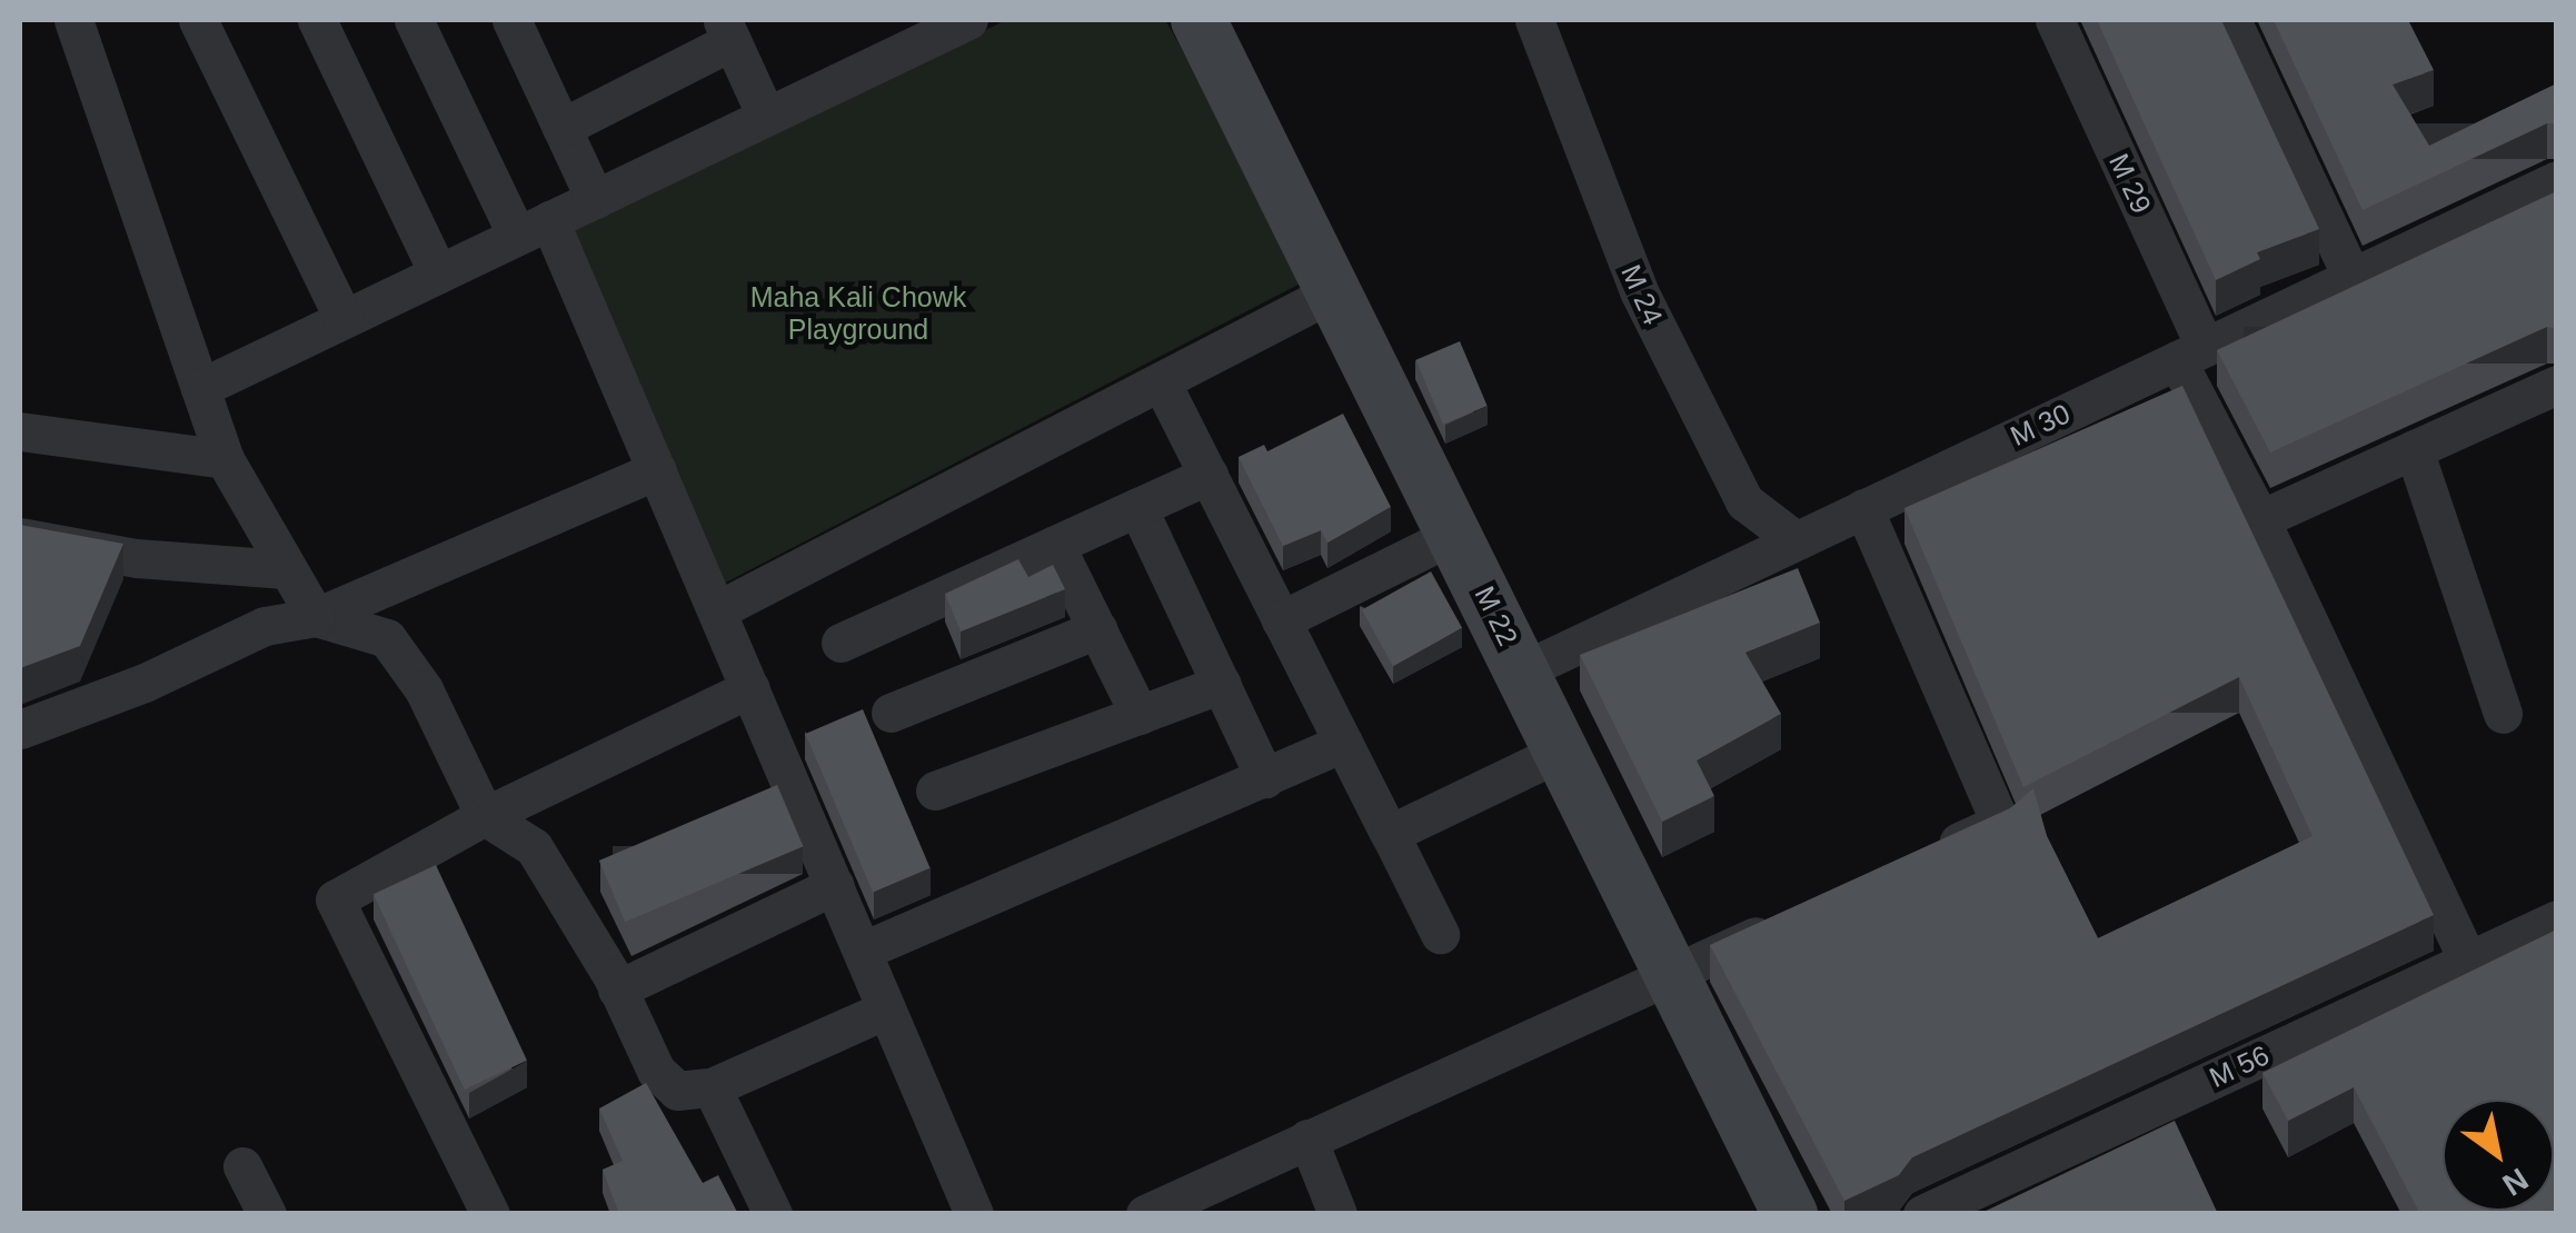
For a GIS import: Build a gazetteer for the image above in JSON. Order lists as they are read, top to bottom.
{
  "streets": {
    "street": [
      "M 29",
      "M 24",
      "M 30",
      "M 22",
      "M 56"
    ]
  },
  "crossings": [
    ["M 29", "M 30"],
    ["M 29", "M 56"],
    ["M 24", "M 30"],
    ["M 30", "M 22"]
  ],
  "parks": ["Maha Kali Chowk Playground"],
  "north": "bottom right"
}
